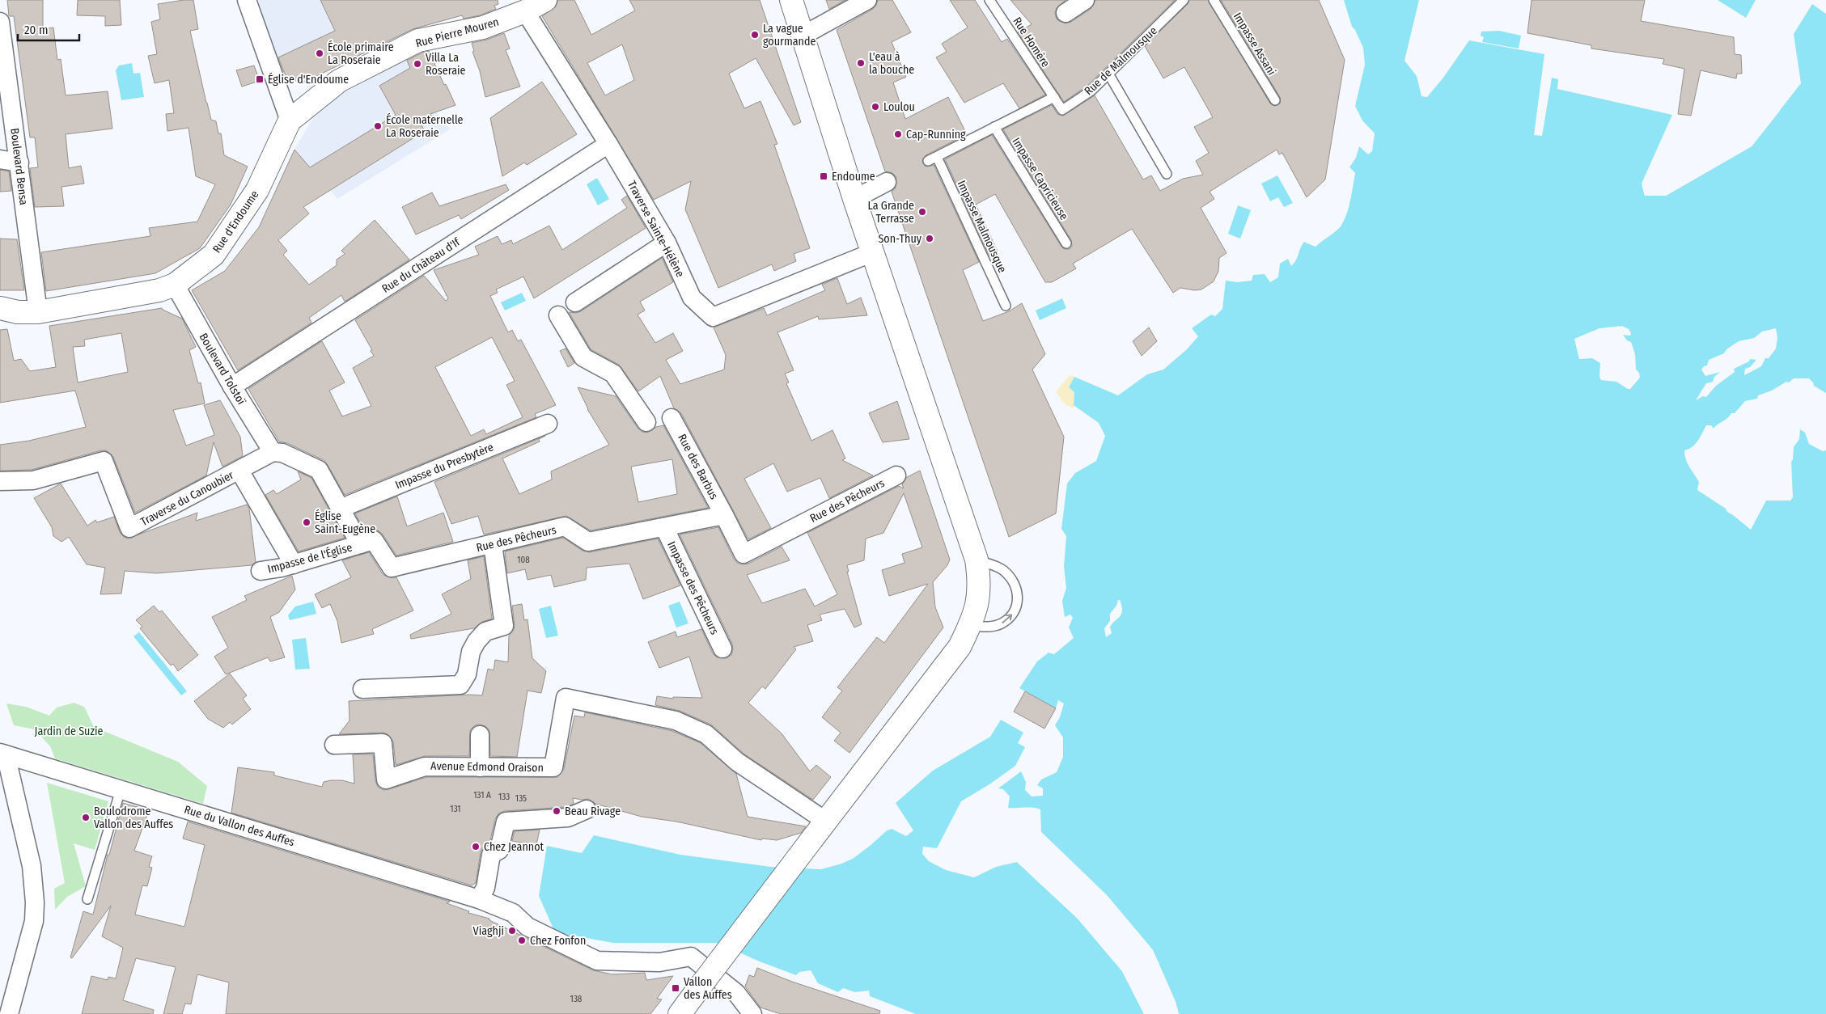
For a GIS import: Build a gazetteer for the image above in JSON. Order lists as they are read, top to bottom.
{
  "streets": {
    "main road": ["Rue Pierre Mouren", "Rue d'Endoume"],
    "street": [
      "Boulevard Bensa",
      "Traverse Sainte-Hélène",
      "Rue du Château d'If",
      "Boulevard Tolstoï",
      "Impasse du Presbytère",
      "Rue des Barbus",
      "Traverse du Canoubier",
      "Rue des Pêcheurs",
      "Impasse de l'Église",
      "Impasse des Pêcheurs",
      "Avenue Edmond Oraison",
      "Rue du Vallon des Auffes"
    ],
    "lane": [
      "Rue Homère",
      "Impasse Assani",
      "Rue de Malmousque",
      "Impasse Capricieuse",
      "Impasse Malmousque"
    ]
  },
  "crossings": [
    ["Rue Pierre Mouren", "Rue d'Endoume"],
    ["Rue Pierre Mouren", "Traverse Sainte-Hélène"],
    ["Rue Homère", "Rue de Malmousque"],
    ["Boulevard Bensa", "Rue d'Endoume"],
    ["Rue d'Endoume", "Boulevard Tolstoï"],
    ["Traverse Sainte-Hélène", "Rue du Château d'If"],
    ["Rue du Château d'If", "Boulevard Tolstoï"],
    ["Boulevard Tolstoï", "Traverse du Canoubier"],
    ["Rue des Barbus", "Rue des Pêcheurs"],
    ["Rue des Pêcheurs", "Impasse de l'Église"],
    ["Rue des Pêcheurs", "Impasse des Pêcheurs"]
  ],
  "parks": ["Jardin de Suzie"],
  "places": {
    "other": [
      "La vague gourmande",
      "École primaire La Roseraie",
      "L'eau à la bouche",
      "Villa La Roseraie",
      "Loulou",
      "École maternelle La Roseraie",
      "Cap-Running",
      "La Grande Terrasse",
      "Son-Thuy",
      "Église Saint-Eugène",
      "Beau Rivage",
      "Boulodrome Vallon des Auffes",
      "Chez Jeannot",
      "Viaghji",
      "Chez Fonfon"
    ],
    "transit": ["Église d'Endoume", "Endoume", "Vallon des Auffes"]
  },
  "house_numbers": [
    "108",
    "131 A",
    "133",
    "135",
    "131",
    "138"
  ],
  "scale_bar": "20 m"
}
